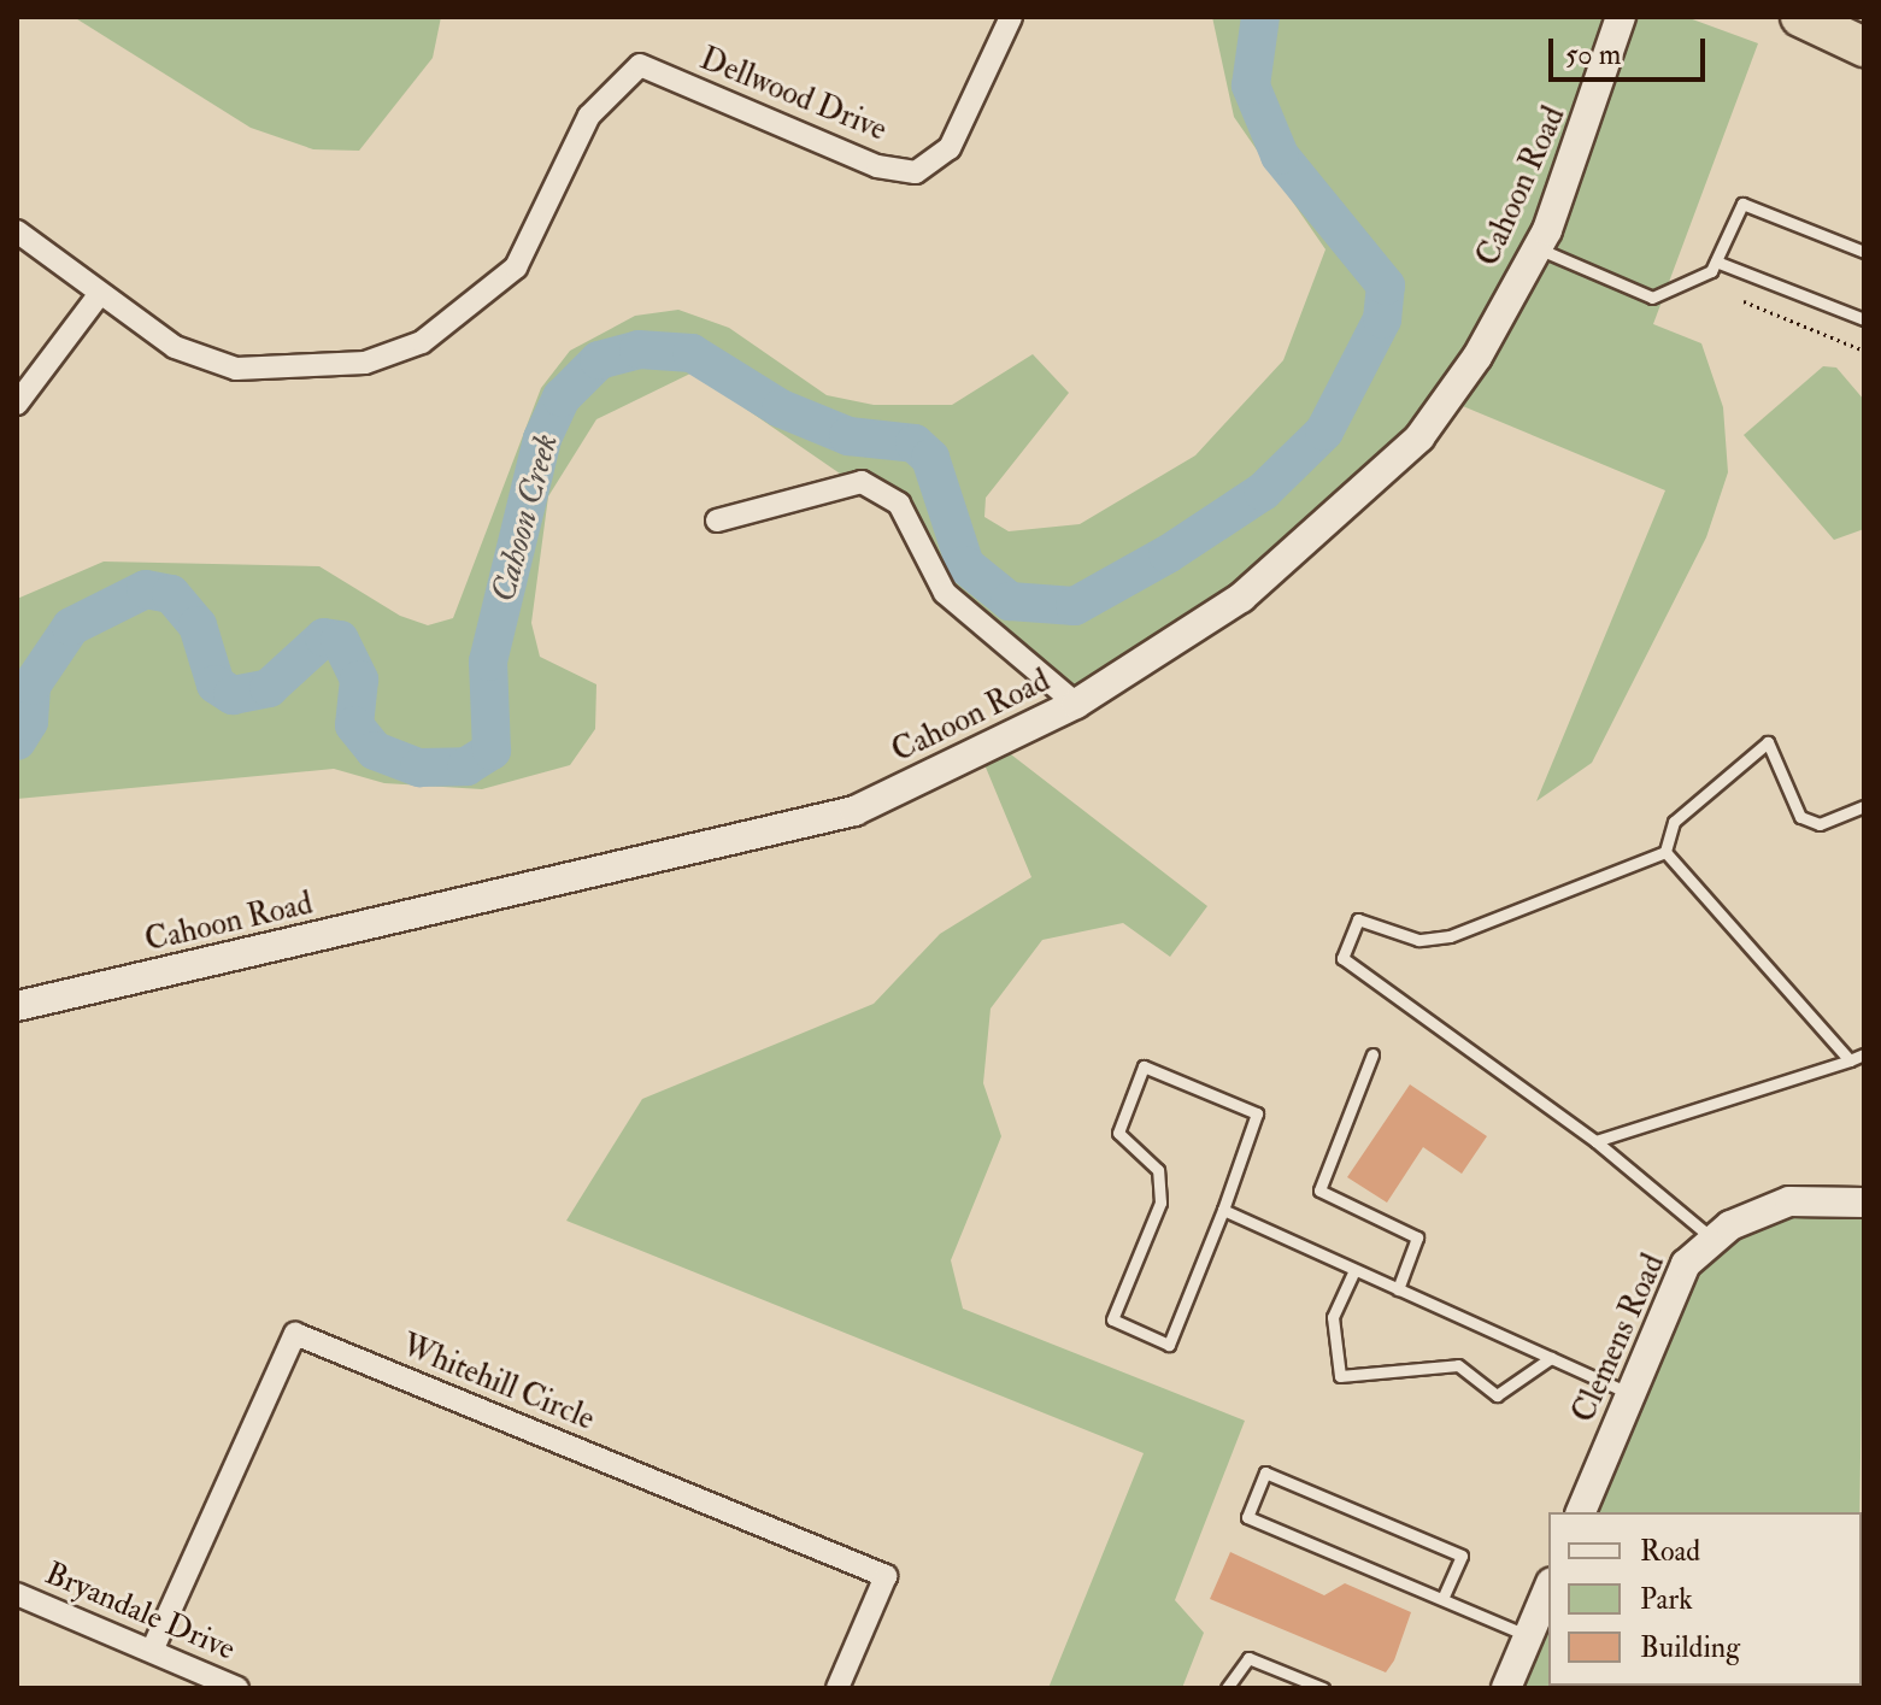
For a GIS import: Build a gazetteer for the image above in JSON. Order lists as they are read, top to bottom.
{
  "streets": {
    "street": [
      "Dellwood Drive",
      "Cahoon Road",
      "Clemens Road",
      "Whitehill Circle",
      "Bryandale Drive"
    ]
  },
  "crossings": [
    ["Whitehill Circle", "Bryandale Drive"]
  ],
  "water": ["Cahoon Creek"],
  "legend": ["Road", "Park", "Building"],
  "scale_bar": "50 m"
}
